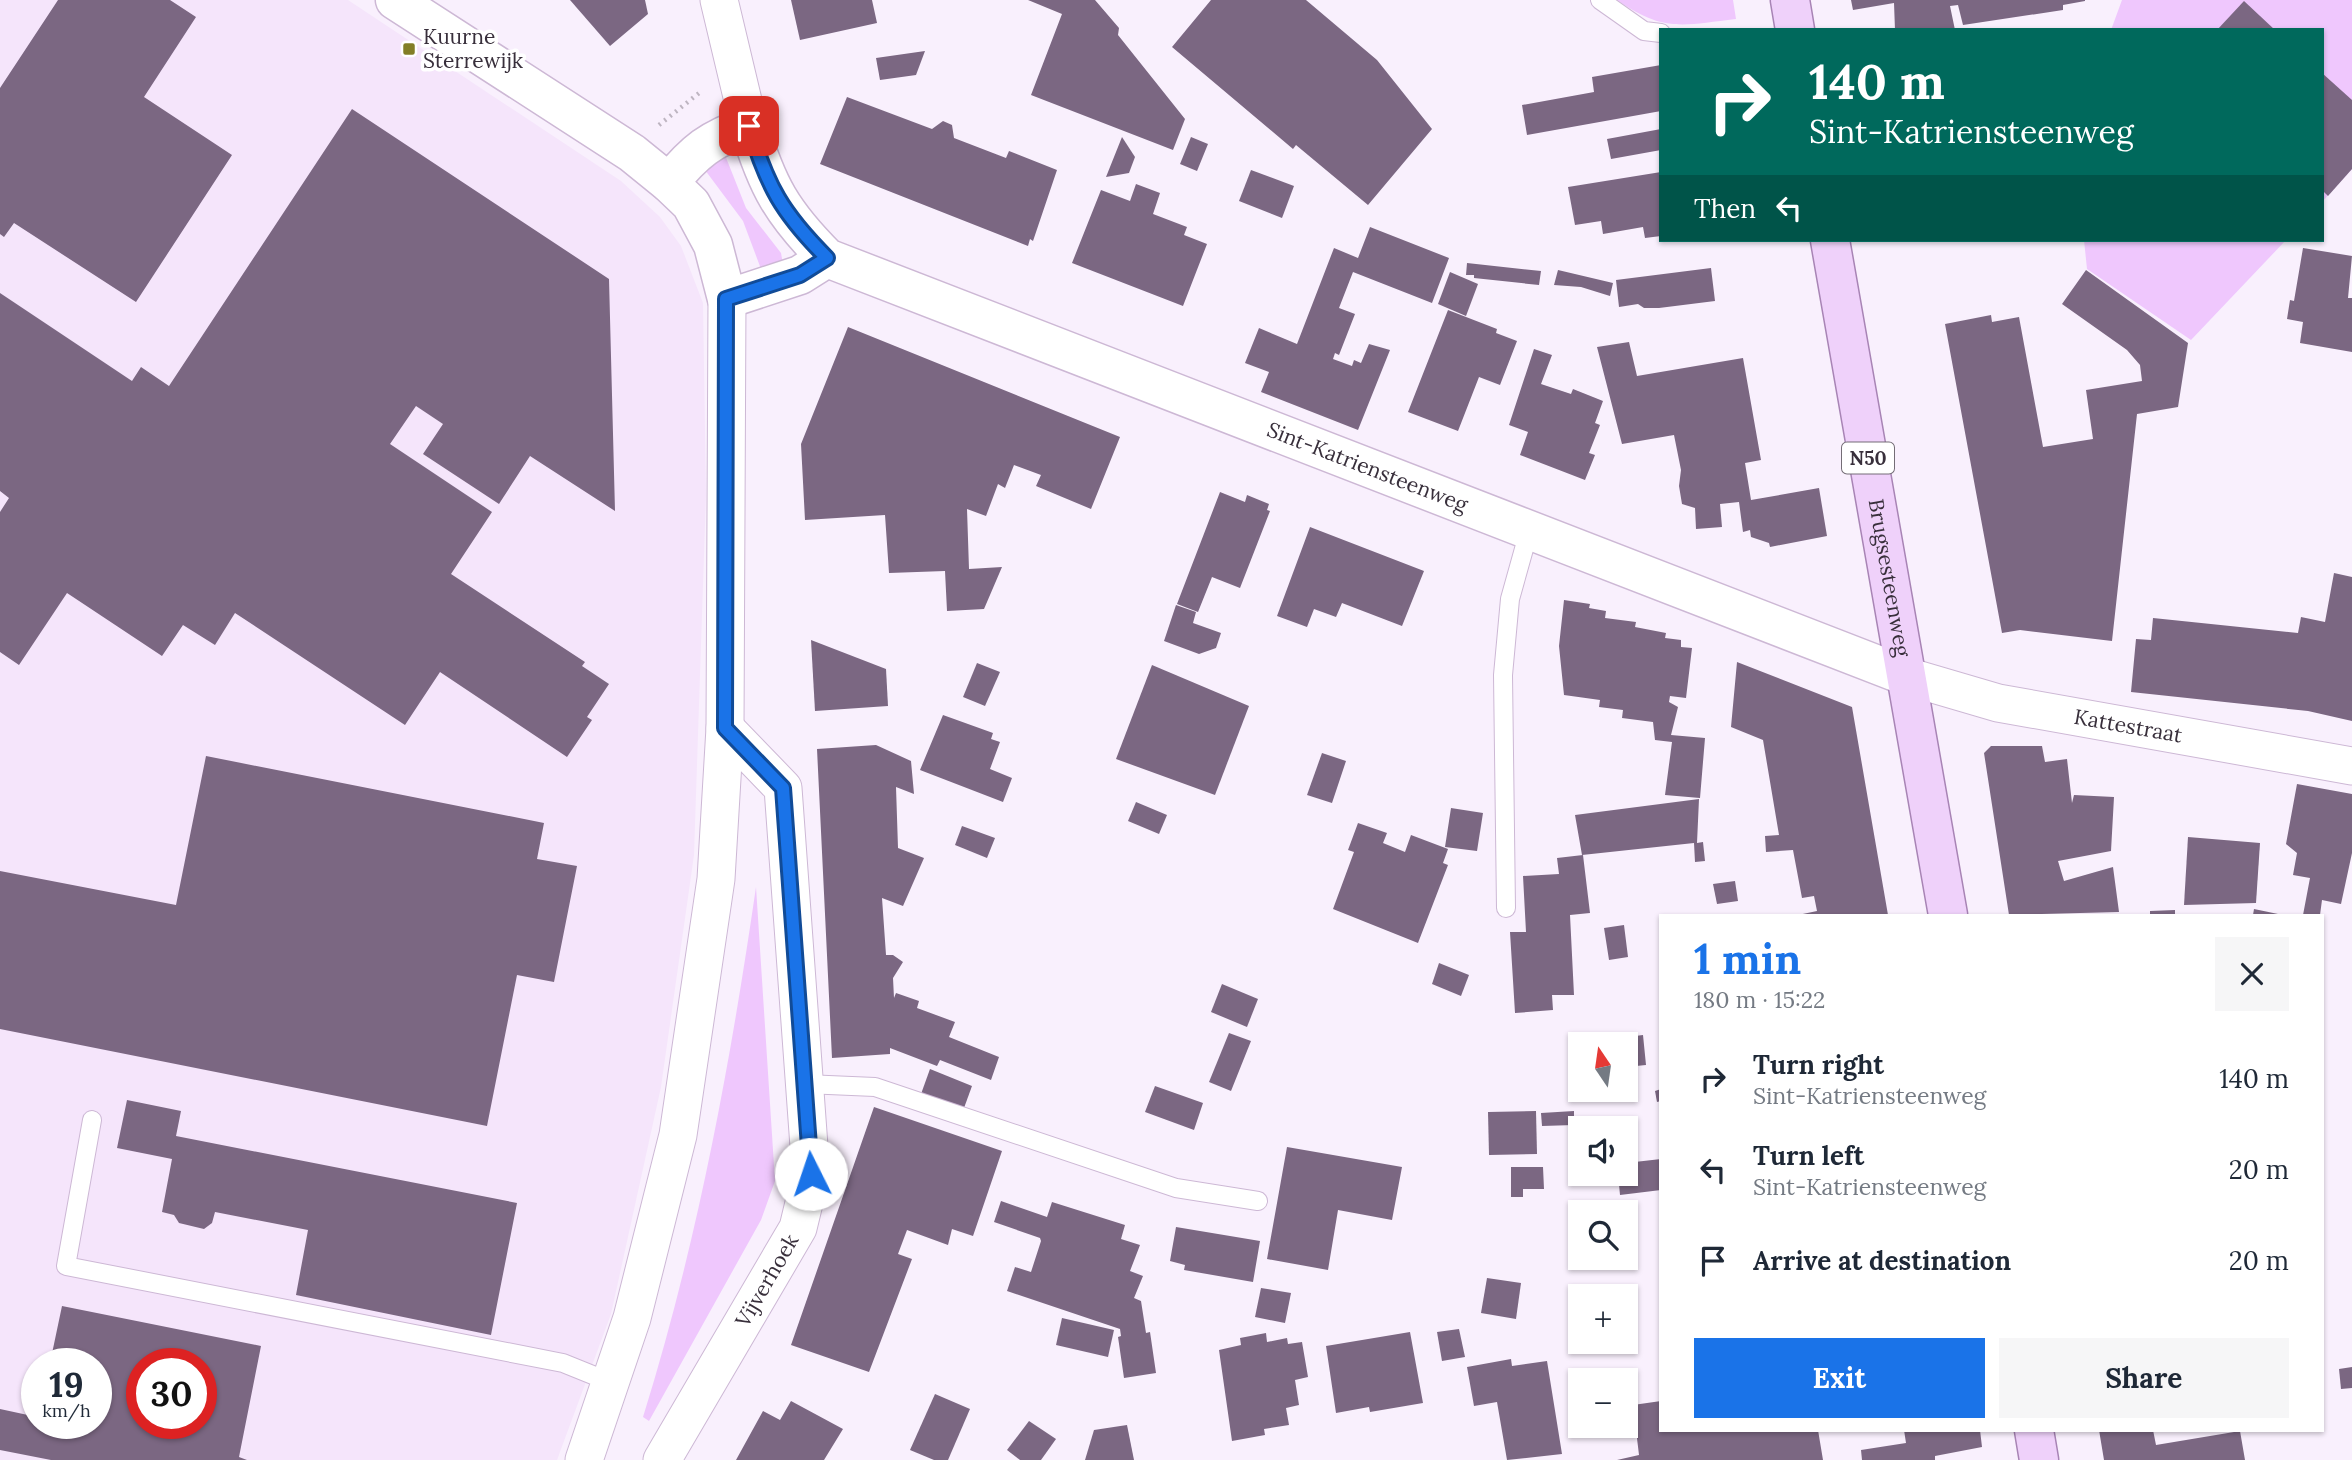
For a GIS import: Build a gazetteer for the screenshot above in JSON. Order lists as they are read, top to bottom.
{
  "streets": {
    "main road": ["N50", "Brugsesteenweg"],
    "street": ["Sint-Katriensteenweg", "Kattestraat", "Vijverhoek"]
  },
  "crossings": [
    ["Sint-Katriensteenweg", "Brugsesteenweg"],
    ["Sint-Katriensteenweg", "Kattestraat"],
    ["Brugsesteenweg", "Kattestraat"]
  ],
  "places": {
    "transit": ["Kuurne Sterrewijk"]
  },
  "north": "top",
  "page": {
    "turn": ["140 m", "Sint-Katriensteenweg"],
    "then": "Then",
    "heading": ["1 min", "180 m · 15:22"],
    "map_buttons": ["+", "−"],
    "list": [
      {
        "name": "Turn right",
        "note": "Sint-Katriensteenweg",
        "value": "140 m"
      },
      {
        "name": "Turn left",
        "note": "Sint-Katriensteenweg",
        "value": "20 m"
      },
      {
        "name": "Arrive at destination",
        "value": "20 m"
      }
    ],
    "buttons": ["Exit", "Share"],
    "speed": "19 km/h",
    "limit": "30"
  }
}
